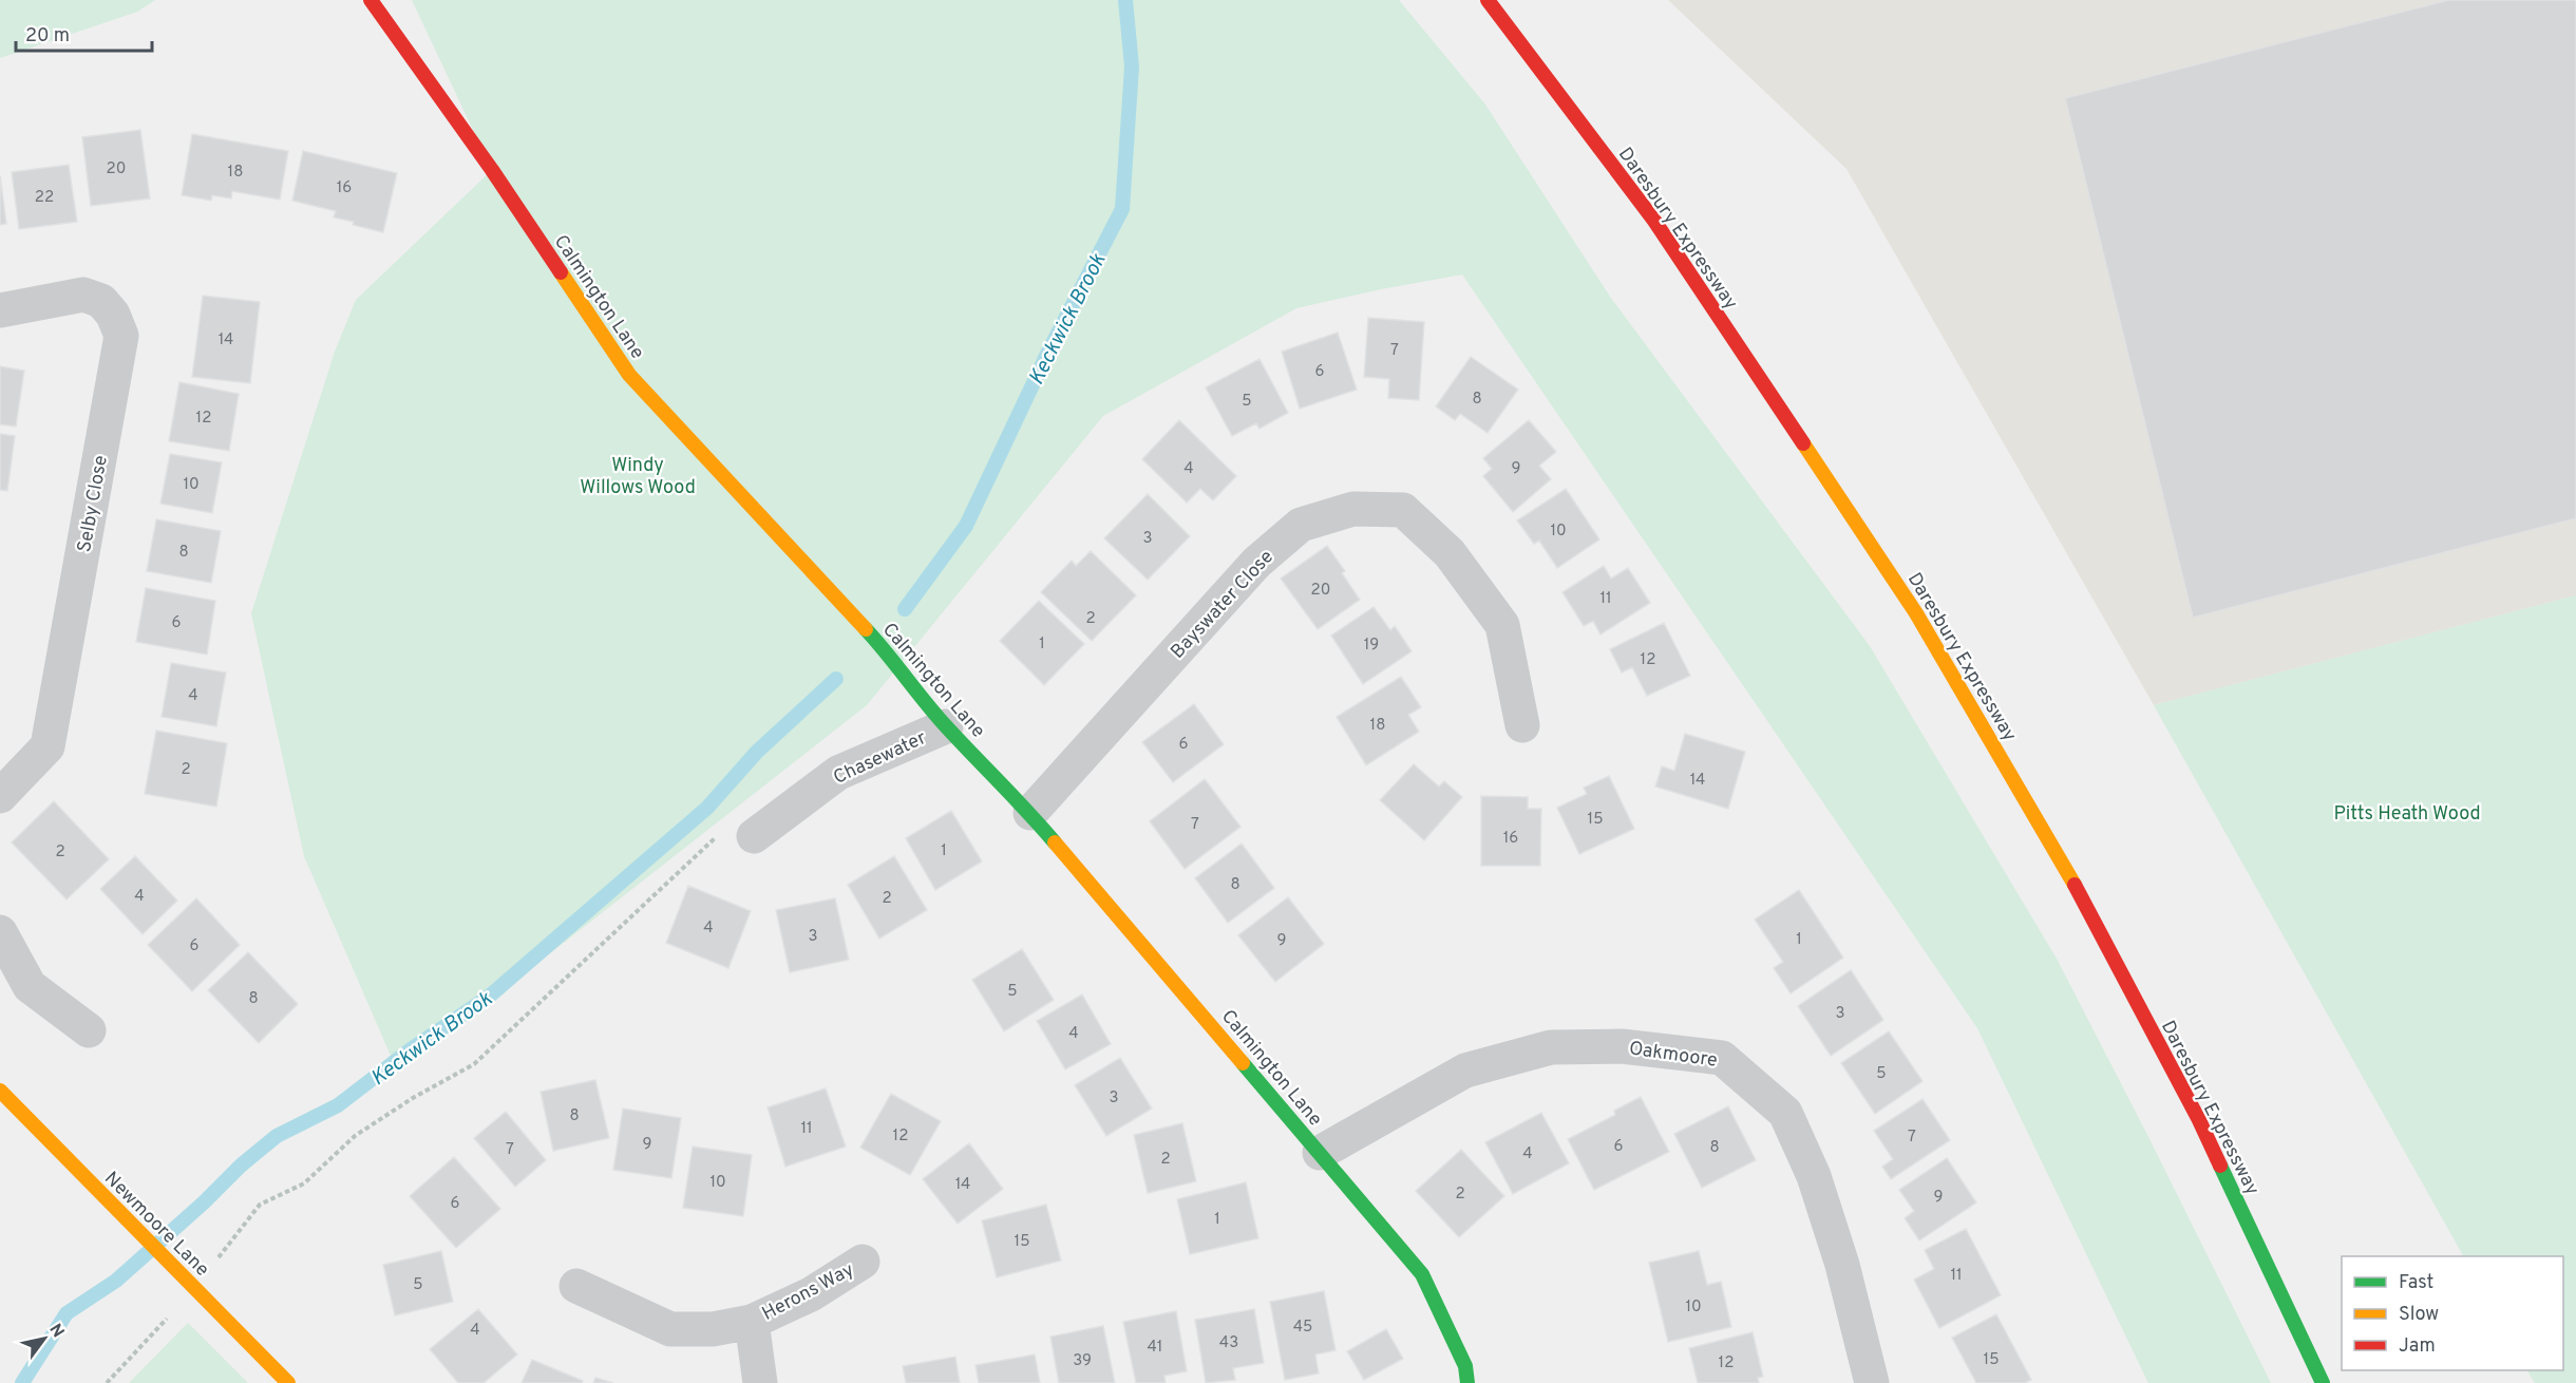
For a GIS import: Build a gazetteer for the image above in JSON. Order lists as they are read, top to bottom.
{
  "streets": {
    "street": [
      "Daresbury Expressway",
      "Calmington Lane",
      "Selby Close",
      "Bayswater Close",
      "Chasewater",
      "Oakmoore",
      "Newmoore Lane",
      "Herons Way"
    ]
  },
  "crossings": [
    ["Calmington Lane", "Bayswater Close"],
    ["Calmington Lane", "Chasewater"],
    ["Calmington Lane", "Oakmoore"]
  ],
  "water": ["Keckwick Brook"],
  "parks": ["Windy Willows Wood", "Pitts Heath Wood"],
  "house_numbers": [
    "20",
    "18",
    "16",
    "22",
    "14",
    "7",
    "6",
    "8",
    "5",
    "12",
    "4",
    "9",
    "10",
    "10",
    "3",
    "8",
    "20",
    "11",
    "2",
    "6",
    "1",
    "19",
    "12",
    "4",
    "18",
    "6",
    "2",
    "14",
    "15",
    "7",
    "16",
    "1",
    "2",
    "8",
    "4",
    "2",
    "4",
    "3",
    "1",
    "9",
    "6",
    "5",
    "8",
    "3",
    "4",
    "5",
    "3",
    "8",
    "11",
    "12",
    "7",
    "9",
    "6",
    "8",
    "7",
    "4",
    "2",
    "10",
    "14",
    "2",
    "9",
    "6",
    "1",
    "15",
    "11",
    "5",
    "10",
    "45",
    "4",
    "43",
    "41",
    "15",
    "39",
    "12"
  ],
  "legend": ["Fast", "Slow", "Jam"],
  "scale_bar": "20 m",
  "north": "top right"
}
